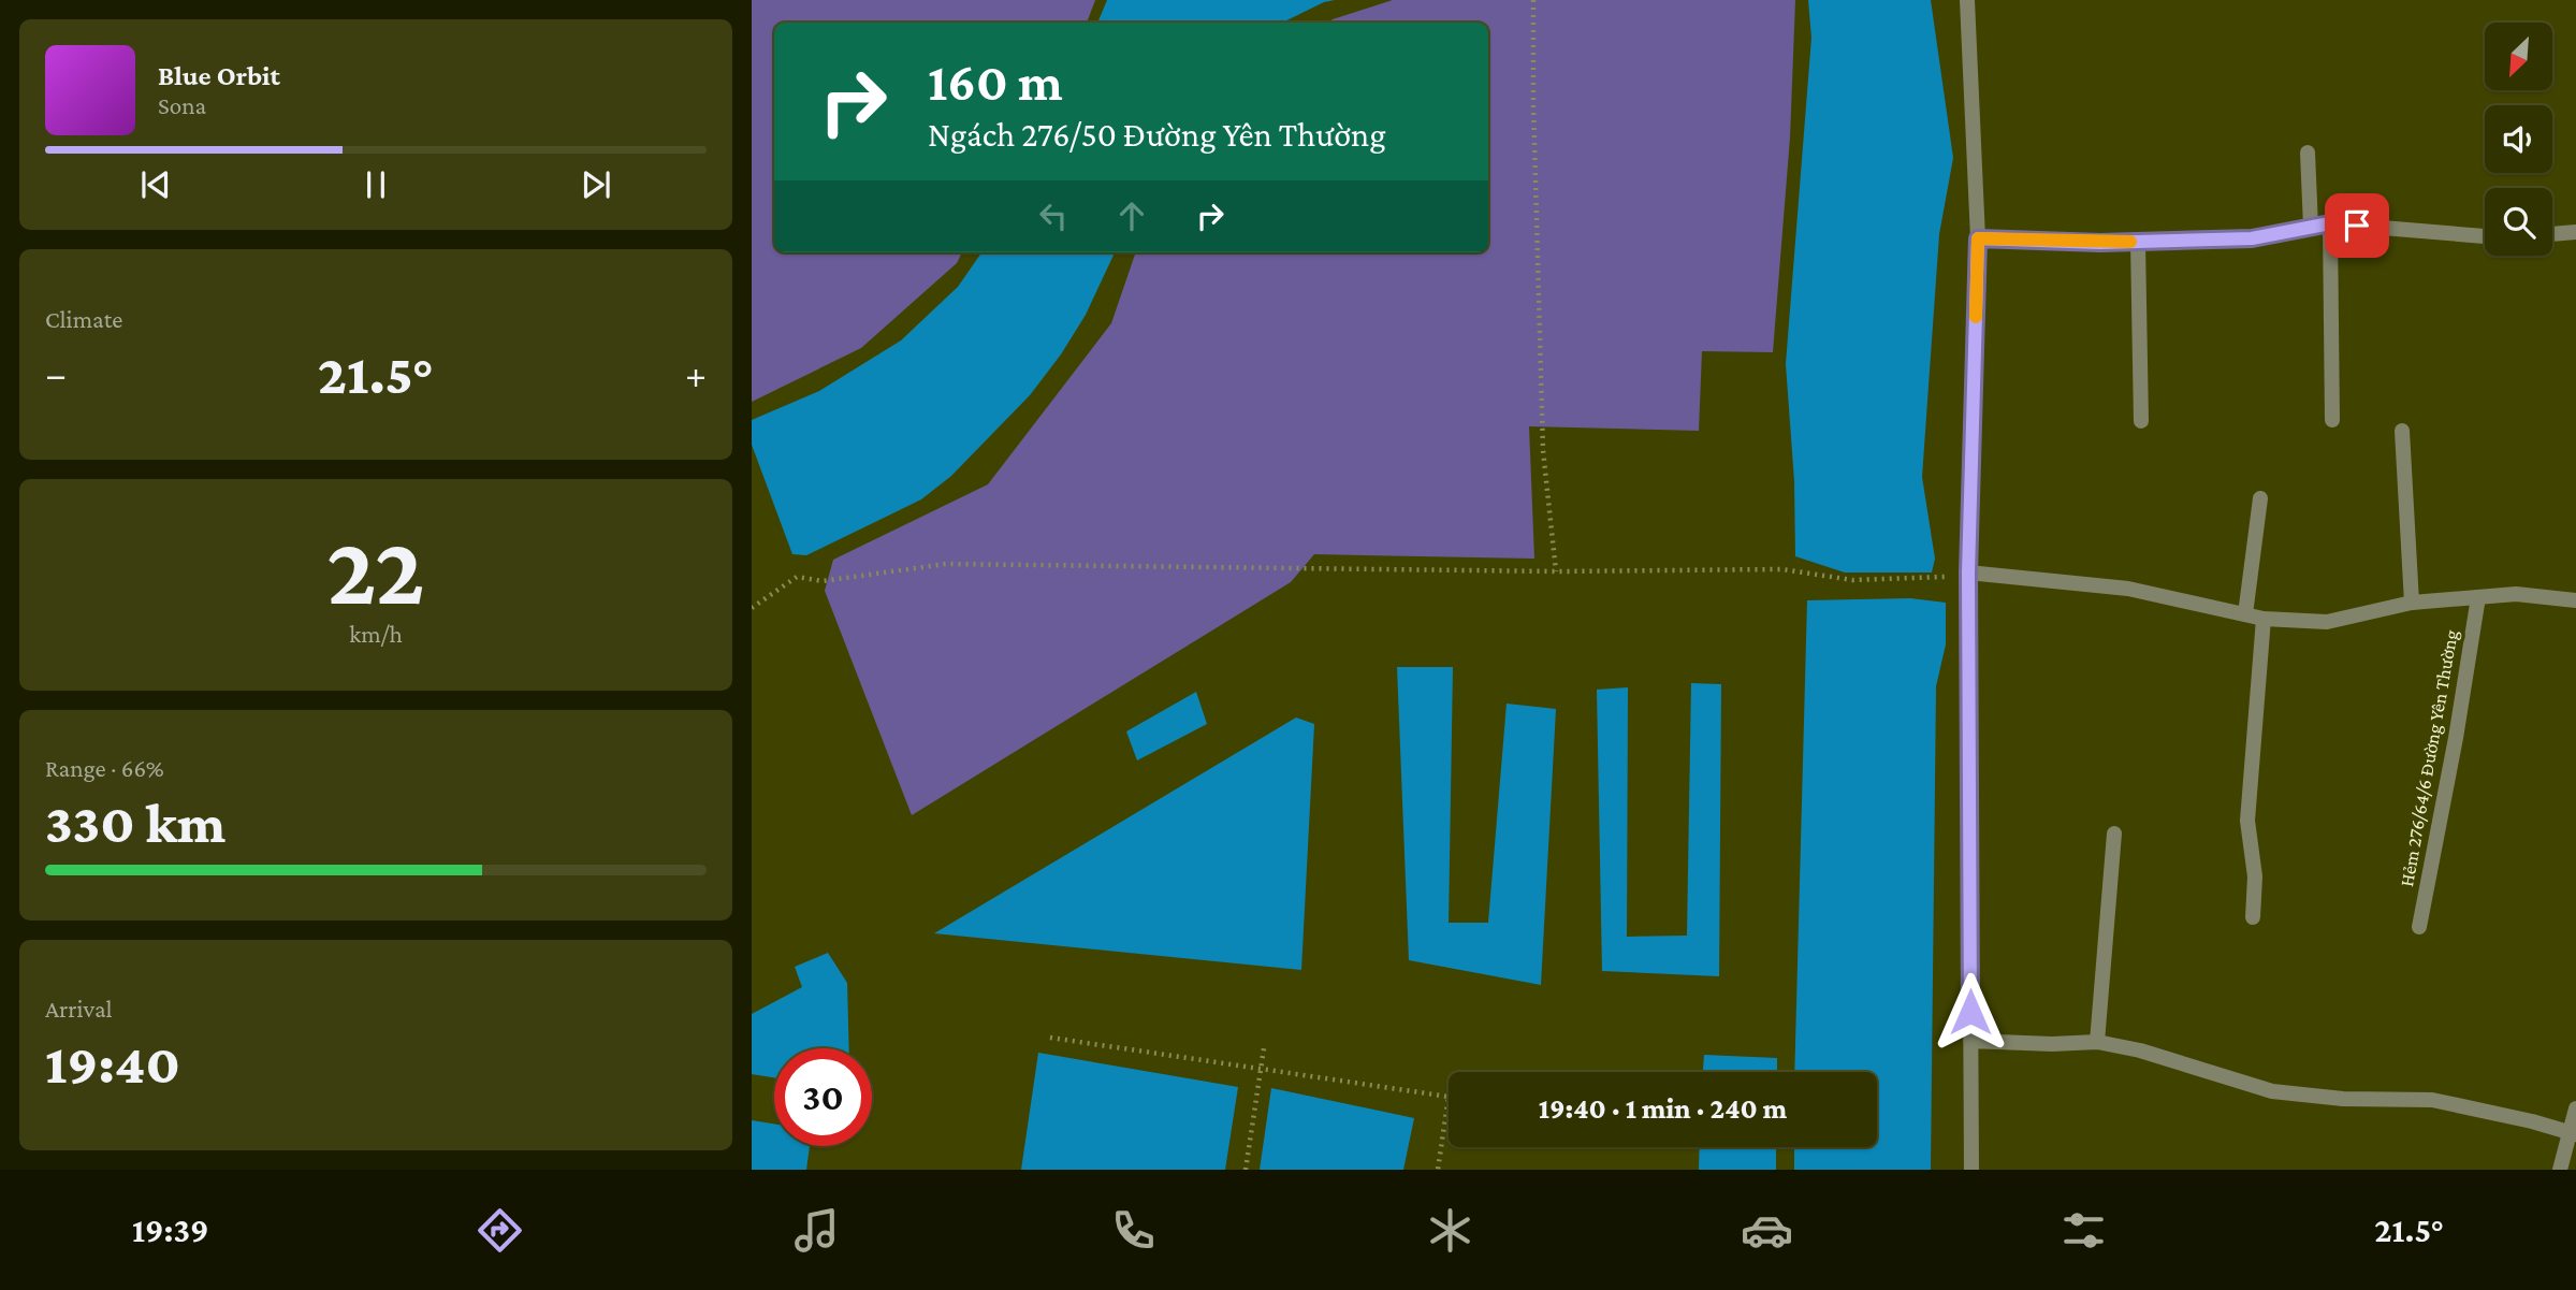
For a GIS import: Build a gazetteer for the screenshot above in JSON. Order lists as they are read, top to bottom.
{
  "streets": {
    "street": ["Hẻm 276/64/6 Đường Yên Thường"]
  },
  "north": "bottom left",
  "page": {
    "turn": ["160 m", "Ngách 276/50 Đường Yên Thường"],
    "song": ["Blue Orbit", "Sona"],
    "tile": [
      "Climate",
      ["22", "km/h"],
      ["Range · 66%", "330 km"],
      ["Arrival", "19:40"]
    ],
    "heat": ["−", "21.5°", "+"],
    "limit": "30",
    "trip": "19:40 · 1 min · 240 m",
    "tabs": ["19:39", "21.5°"]
  }
}
